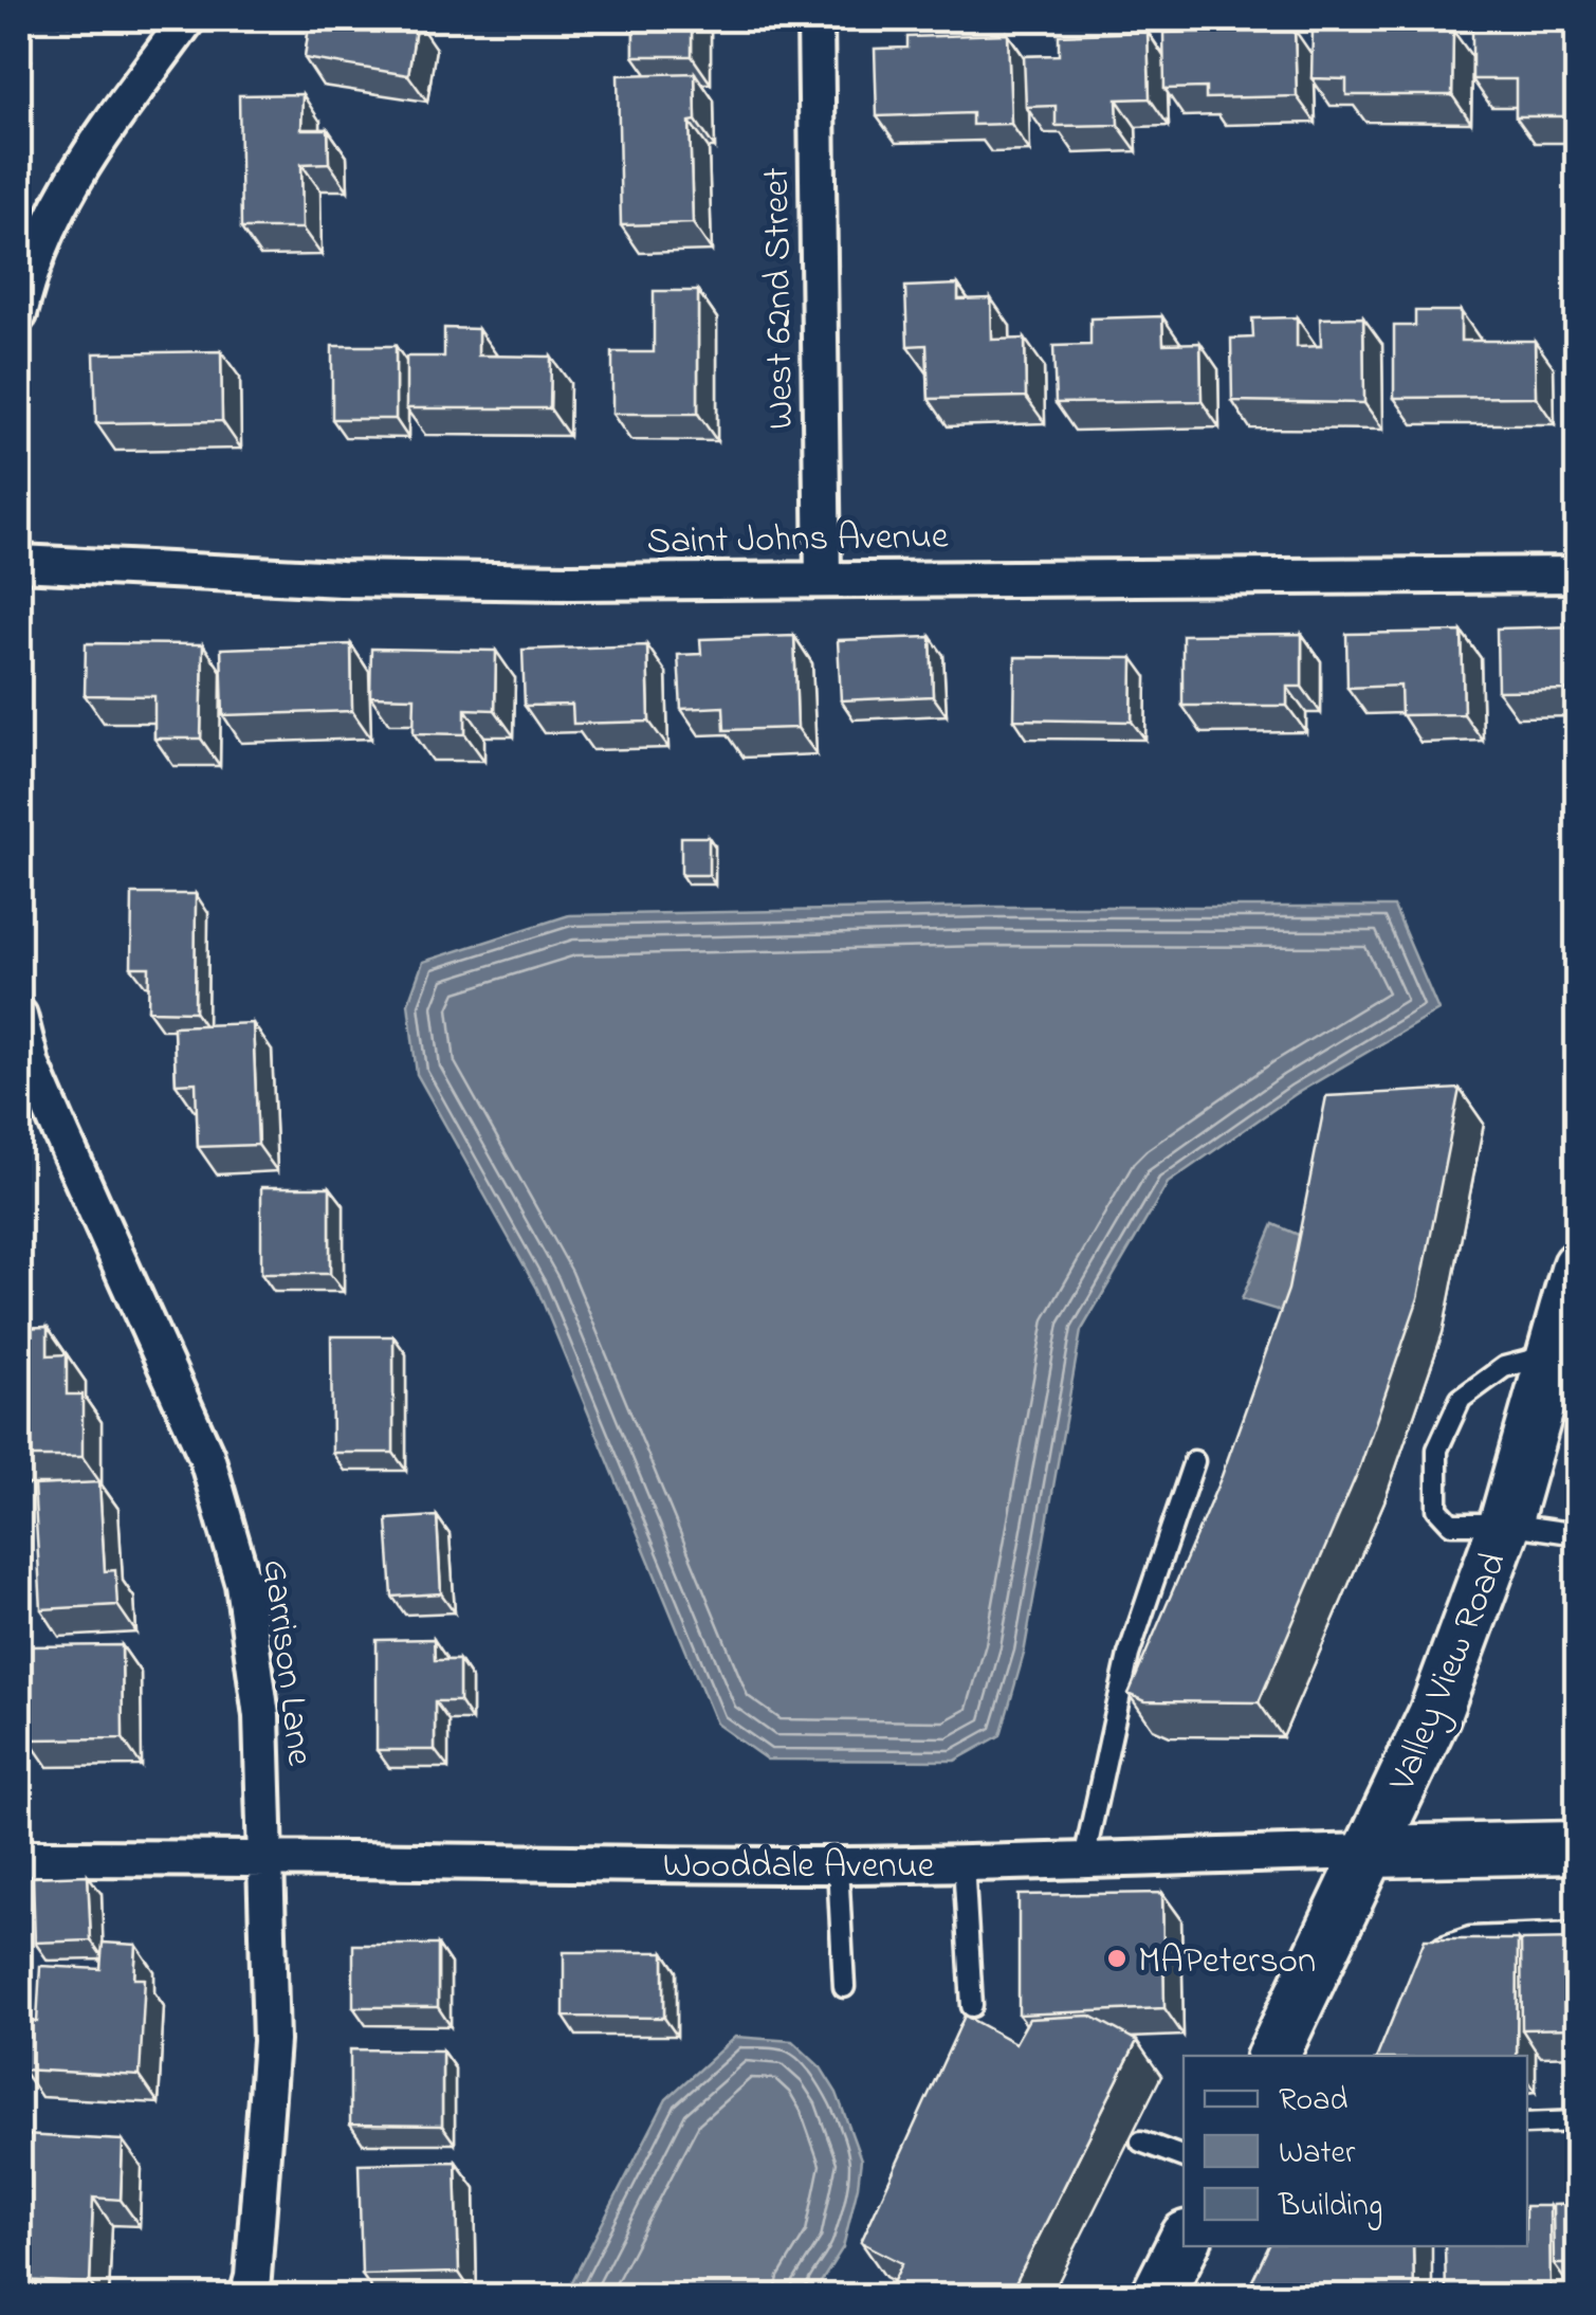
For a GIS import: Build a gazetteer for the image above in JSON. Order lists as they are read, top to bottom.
{
  "streets": {
    "street": [
      "West 62nd Street",
      "Saint Johns Avenue",
      "Garrison Lane",
      "Valley View Road",
      "Wooddale Avenue"
    ]
  },
  "crossings": [
    ["West 62nd Street", "Saint Johns Avenue"],
    ["Garrison Lane", "Wooddale Avenue"],
    ["Valley View Road", "Wooddale Avenue"]
  ],
  "places": ["MAPeterson"],
  "legend": ["Road", "Water", "Building"]
}
